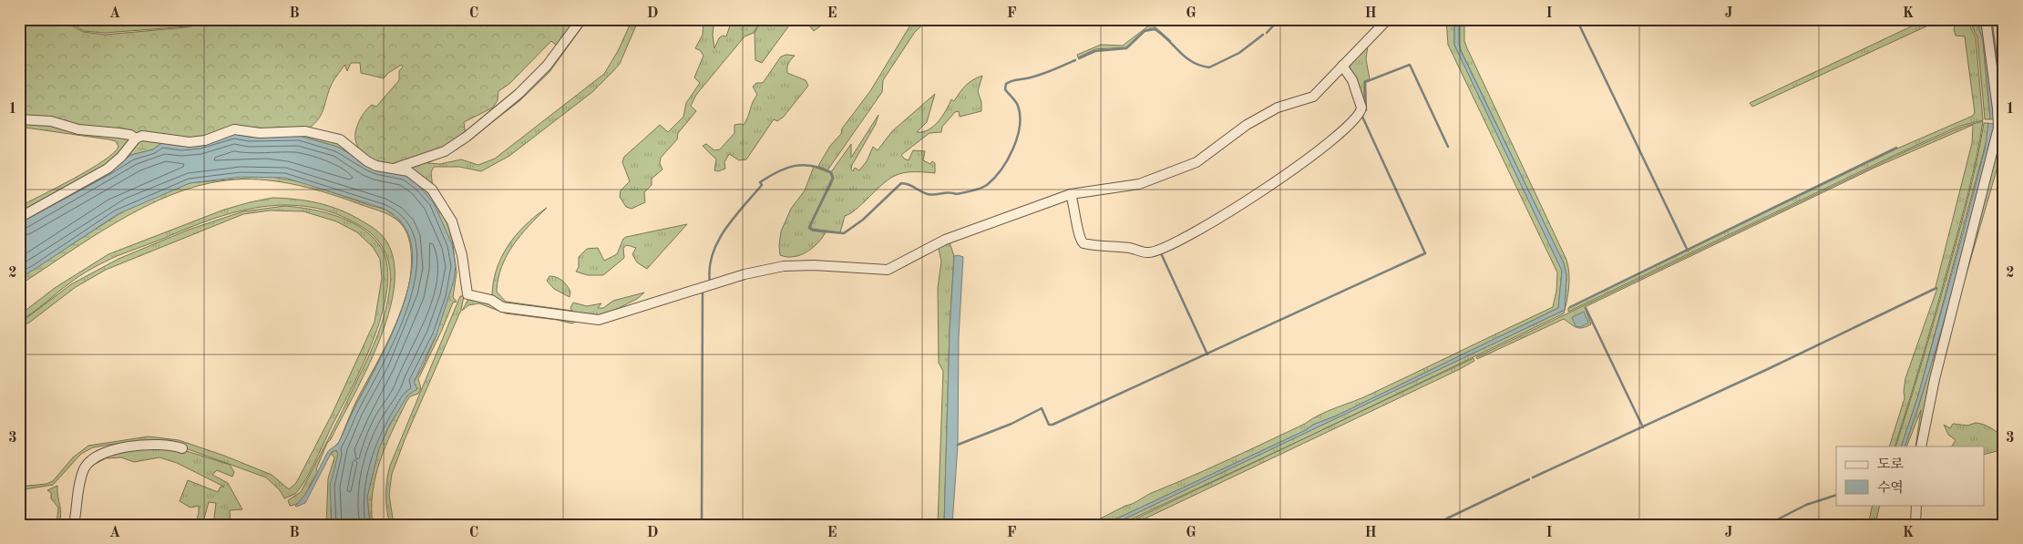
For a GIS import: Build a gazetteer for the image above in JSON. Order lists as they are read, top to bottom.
{
  "legend": ["도로", "수역"],
  "grid": {
    "columns": [
      "A",
      "B",
      "C",
      "D",
      "E",
      "F",
      "G",
      "H",
      "I",
      "J",
      "K"
    ],
    "rows": ["1", "2", "3"]
  }
}
